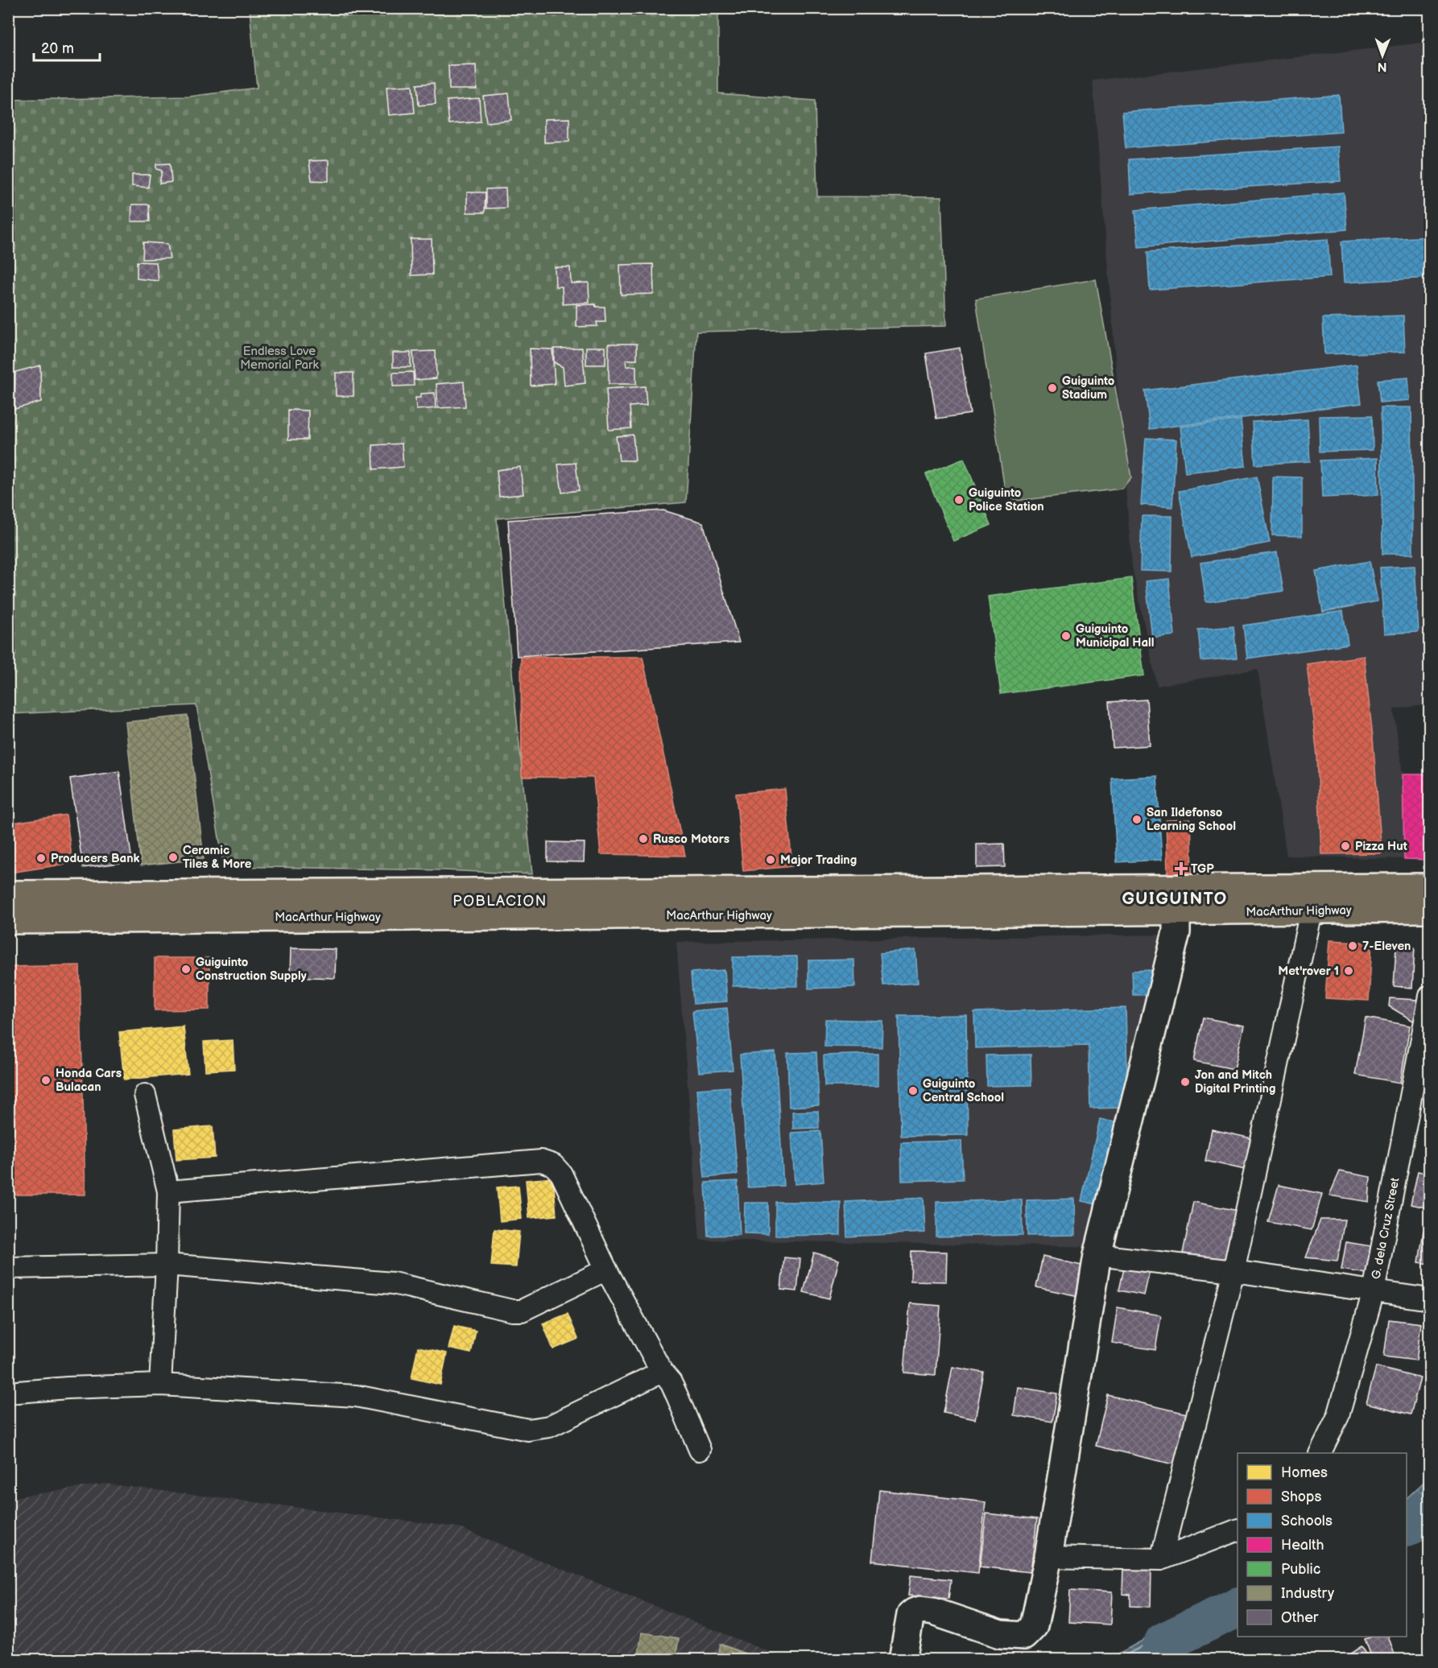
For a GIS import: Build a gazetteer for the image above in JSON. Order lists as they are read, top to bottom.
{
  "streets": {
    "highway": ["MacArthur Highway"],
    "street": ["G. dela Cruz Street"]
  },
  "districts": ["GUIGUINTO", "POBLACION"],
  "parks": ["Endless Love Memorial Park"],
  "places": {
    "other": [
      "Guiguinto Stadium",
      "Guiguinto Police Station",
      "Guiguinto Municipal Hall",
      "San Ildefonso Learning School",
      "Rusco Motors",
      "Pizza Hut",
      "Ceramic Tiles & More",
      "Producers Bank",
      "Major Trading",
      "7-Eleven",
      "Guiguinto Construction Supply",
      "Met'rover 1",
      "Honda Cars Bulacan",
      "Jon and Mitch Digital Printing",
      "Guiguinto Central School"
    ],
    "health": ["TGP"]
  },
  "legend": [
    "Homes",
    "Shops",
    "Schools",
    "Health",
    "Public",
    "Industry",
    "Other"
  ],
  "scale_bar": "20 m",
  "north": "bottom"
}
